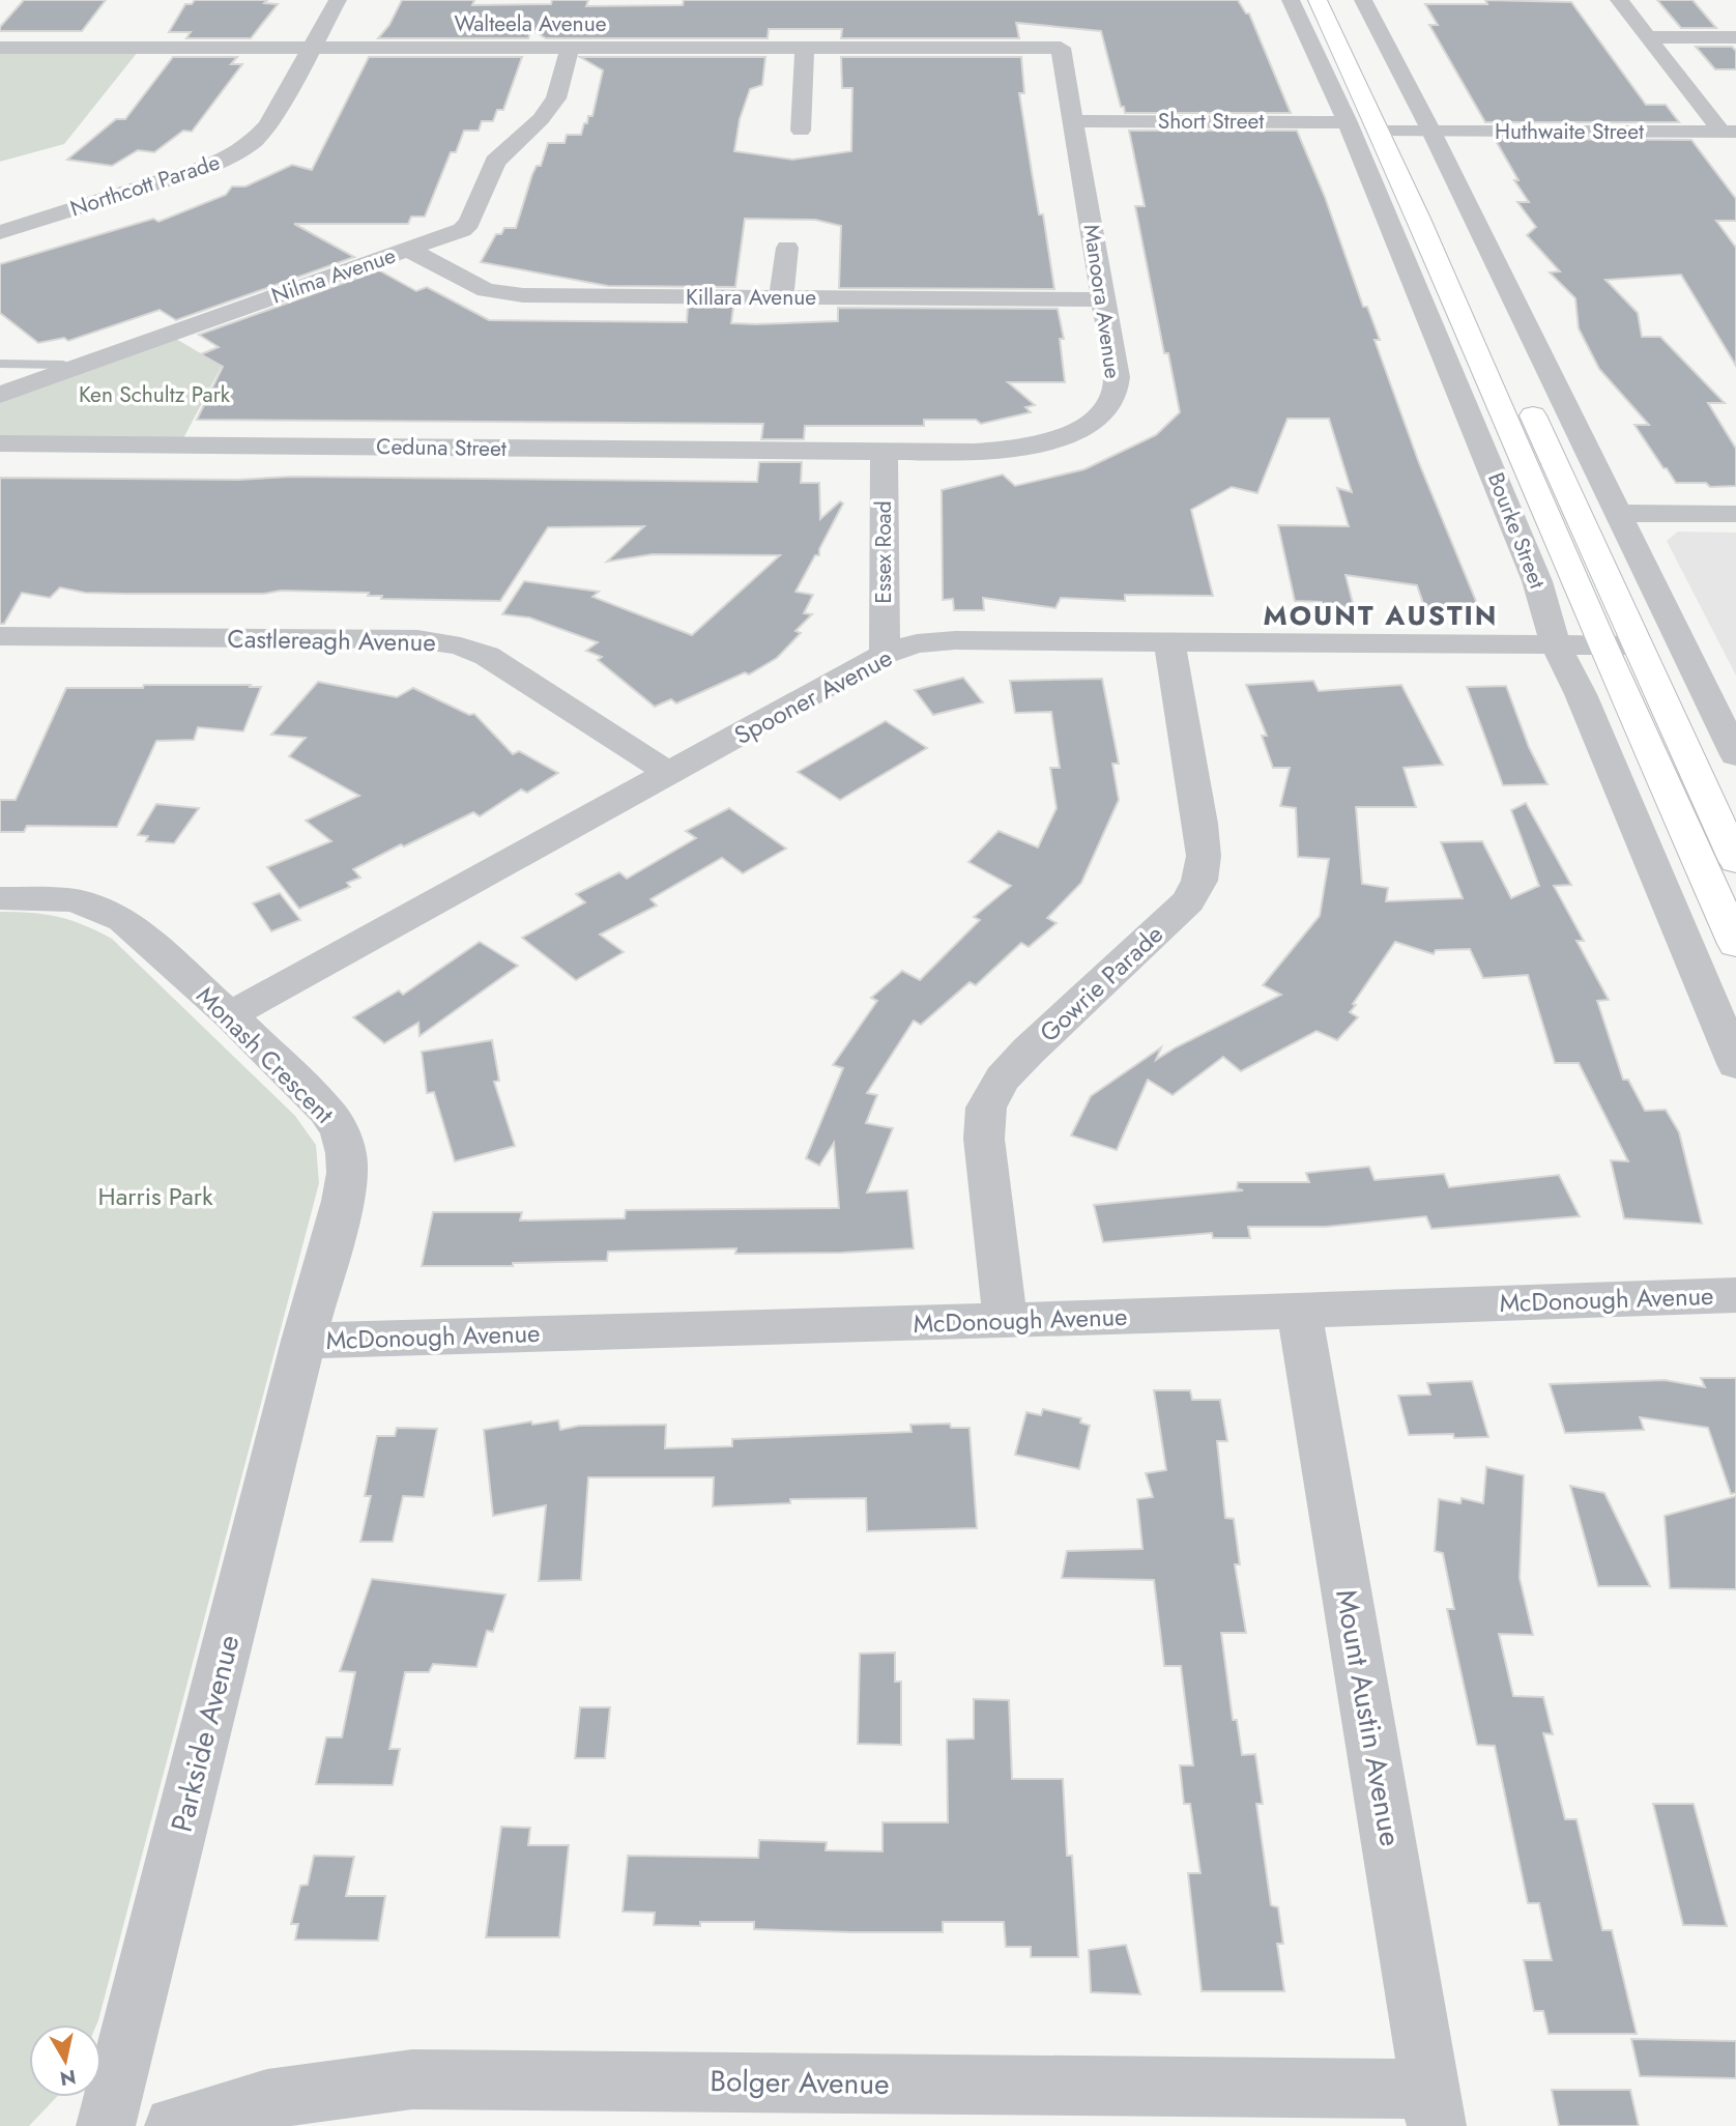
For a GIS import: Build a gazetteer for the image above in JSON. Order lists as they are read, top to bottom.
{
  "streets": {
    "main road": ["Bourke Street"],
    "street": [
      "Walteela Avenue",
      "Short Street",
      "Huthwaite Street",
      "Northcott Parade",
      "Nilma Avenue",
      "Killara Avenue",
      "Manoora Avenue",
      "Ceduna Street",
      "Essex Road",
      "Castlereagh Avenue",
      "Spooner Avenue",
      "Gowrie Parade",
      "Monash Crescent",
      "McDonough Avenue",
      "Mount Austin Avenue",
      "Parkside Avenue",
      "Bolger Avenue"
    ]
  },
  "crossings": [
    ["Walteela Avenue", "Northcott Parade"],
    ["Walteela Avenue", "Nilma Avenue"],
    ["Walteela Avenue", "Manoora Avenue"],
    ["Short Street", "Manoora Avenue"],
    ["Short Street", "Bourke Street"],
    ["Huthwaite Street", "Bourke Street"],
    ["Nilma Avenue", "Killara Avenue"],
    ["Killara Avenue", "Manoora Avenue"],
    ["Manoora Avenue", "Ceduna Street"],
    ["Manoora Avenue", "Essex Road"],
    ["Ceduna Street", "Essex Road"],
    ["Bourke Street", "Spooner Avenue"],
    ["Essex Road", "Spooner Avenue"],
    ["Castlereagh Avenue", "Spooner Avenue"],
    ["Spooner Avenue", "Gowrie Parade"],
    ["Spooner Avenue", "Monash Crescent"],
    ["Gowrie Parade", "McDonough Avenue"],
    ["Monash Crescent", "McDonough Avenue"],
    ["Monash Crescent", "Parkside Avenue"],
    ["McDonough Avenue", "Mount Austin Avenue"],
    ["McDonough Avenue", "Parkside Avenue"],
    ["Mount Austin Avenue", "Bolger Avenue"]
  ],
  "districts": ["MOUNT AUSTIN"],
  "parks": ["Ken Schultz Park", "Harris Park"],
  "north": "bottom"
}
